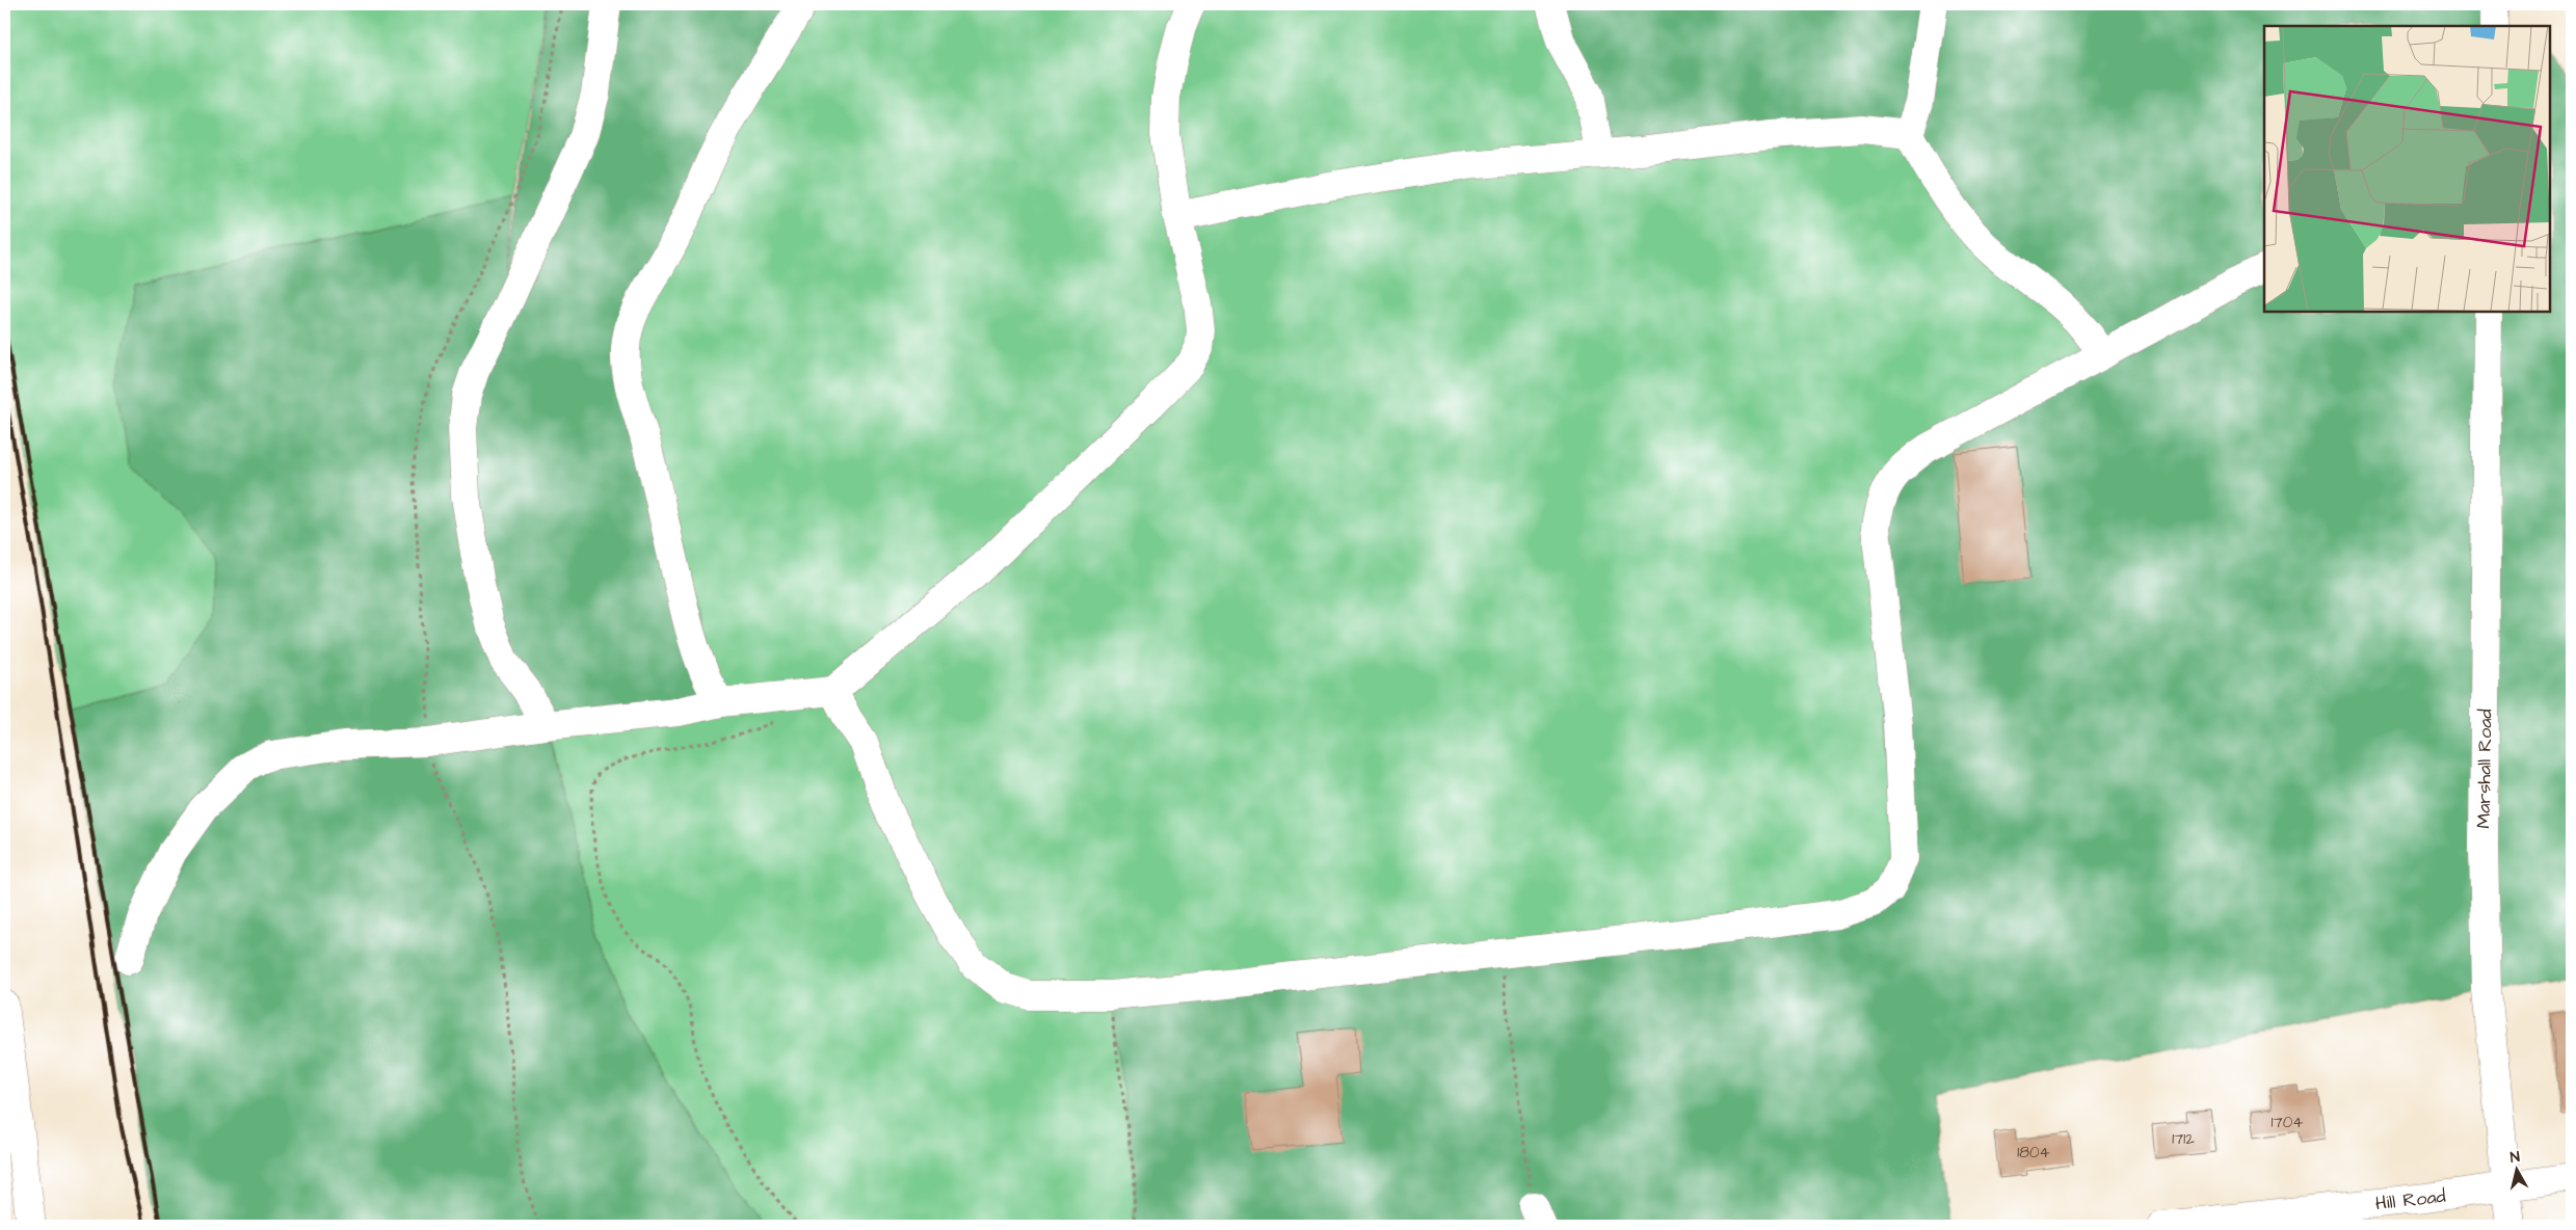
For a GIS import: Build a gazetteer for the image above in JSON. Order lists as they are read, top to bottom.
{
  "streets": {
    "main road": ["Marshall Road", "Hill Road"]
  },
  "crossings": [
    ["Marshall Road", "Hill Road"]
  ],
  "house_numbers": ["1704", "1712", "1804"],
  "north": "top"
}
